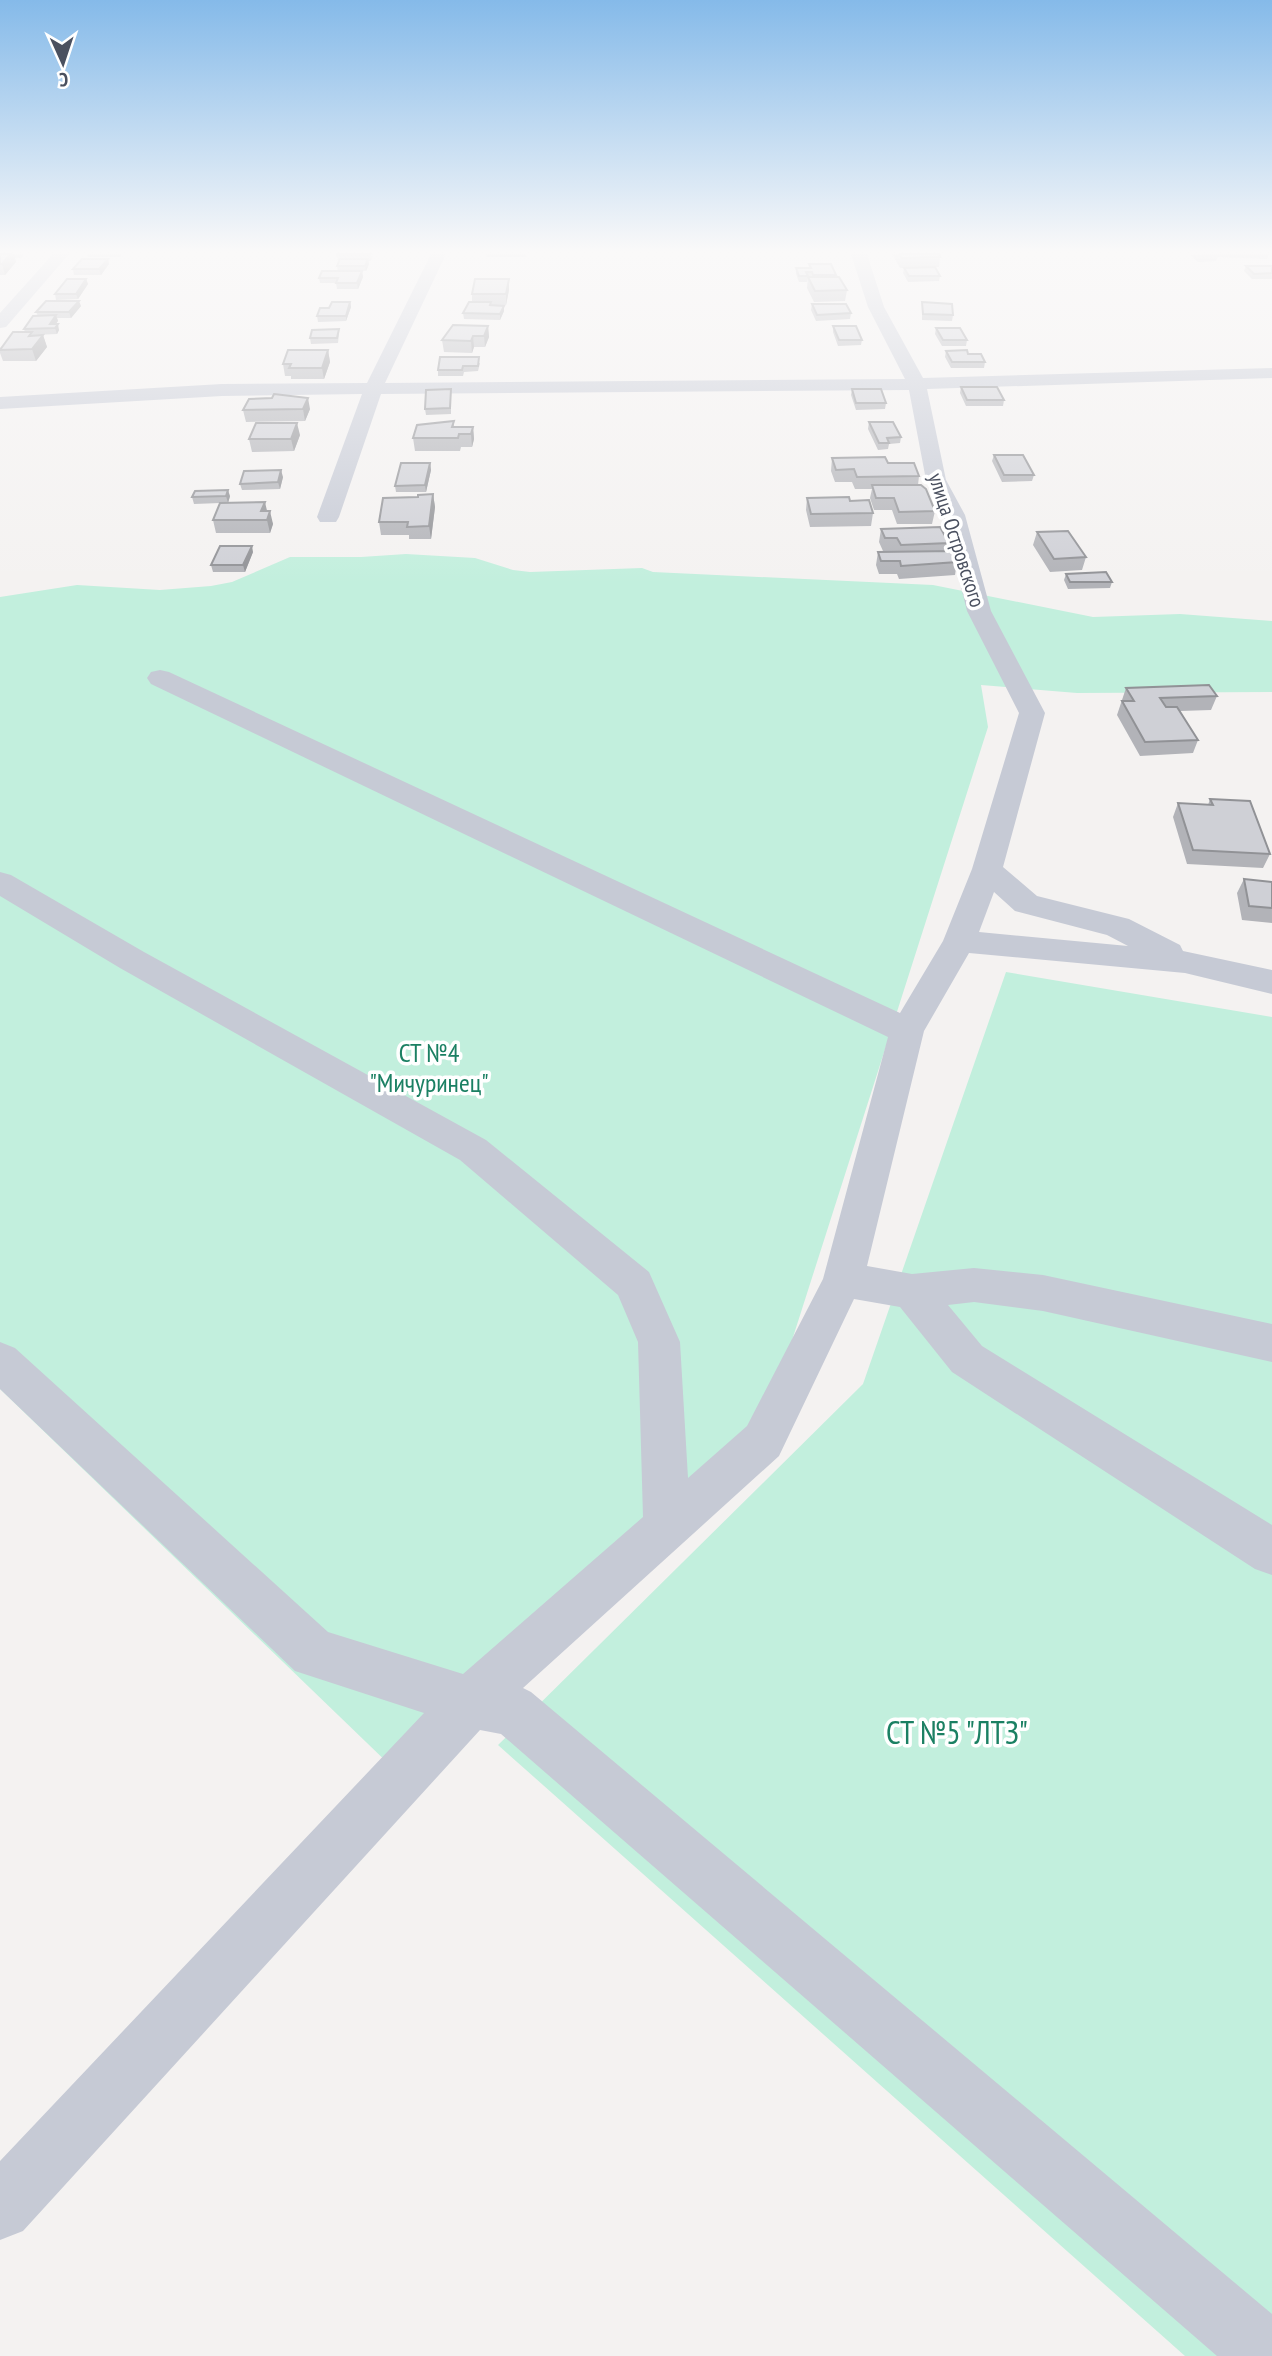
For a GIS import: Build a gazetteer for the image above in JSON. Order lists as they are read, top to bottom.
{
  "streets": {
    "street": ["улица Островского"]
  },
  "parks": ["СТ №4 \"Мичуринец\"", "СТ №5 \"ЛТЗ\""],
  "north": "bottom"
}
